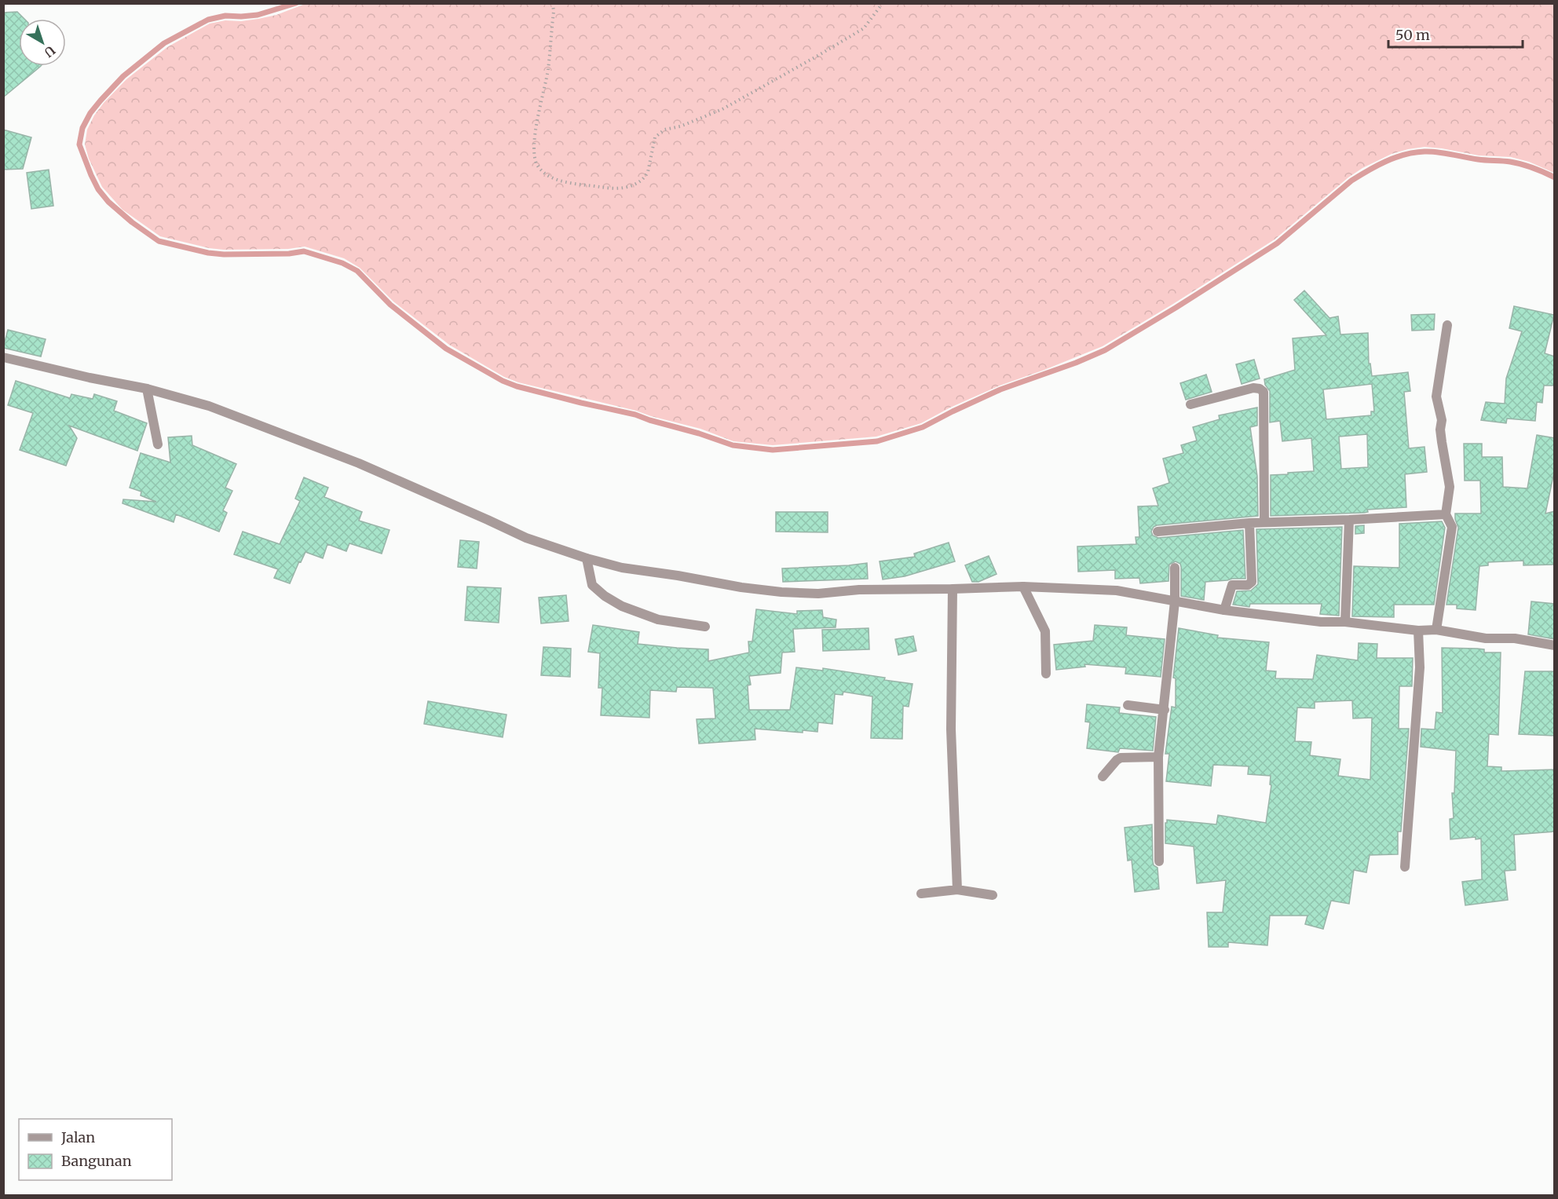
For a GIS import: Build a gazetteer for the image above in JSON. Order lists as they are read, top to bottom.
{
  "legend": ["Jalan", "Bangunan"],
  "scale_bar": "50 m",
  "north": "bottom right"
}
